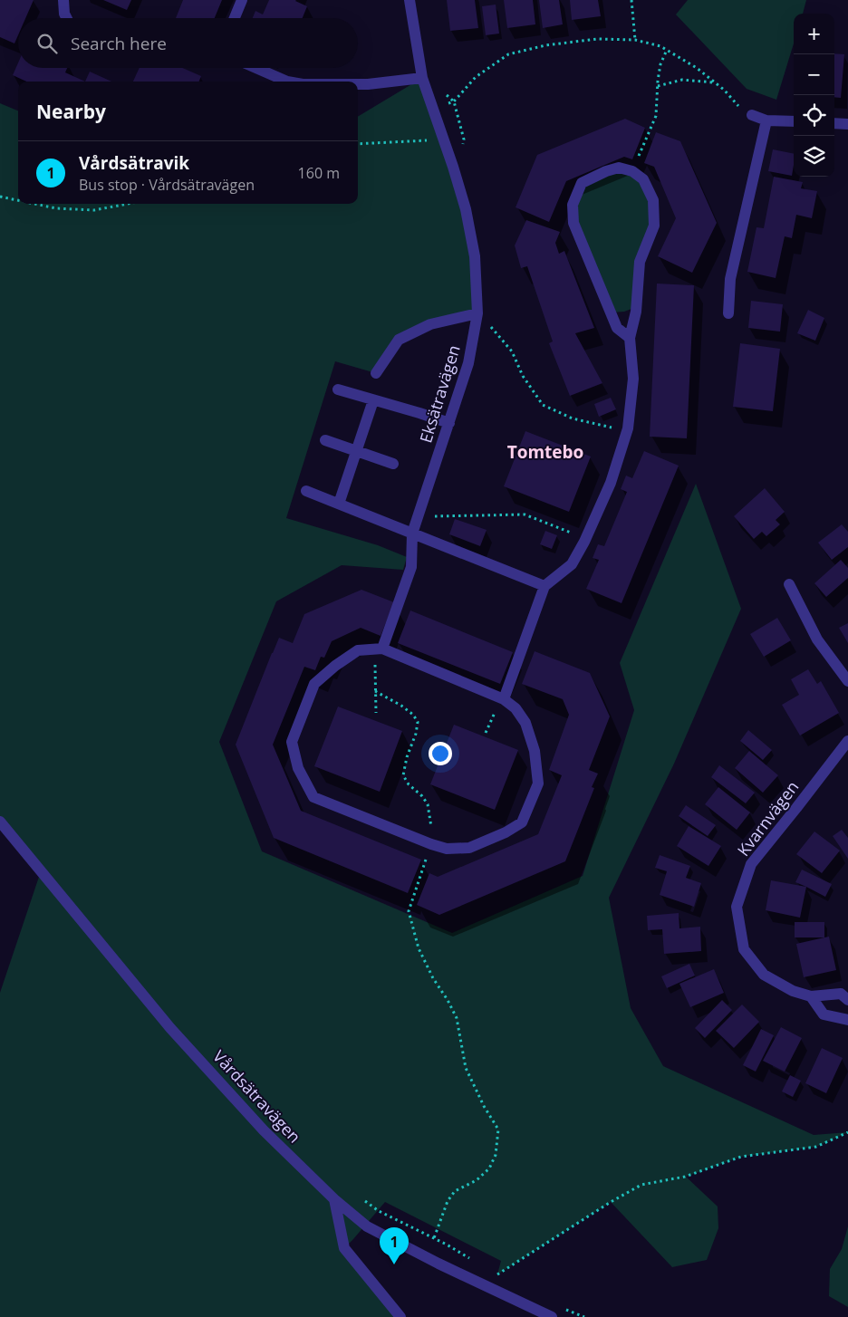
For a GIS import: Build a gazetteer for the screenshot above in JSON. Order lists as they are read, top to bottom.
{
  "streets": {
    "street": ["Eksätravägen", "Kvarnvägen", "Vårdsätravägen"]
  },
  "districts": ["Tomtebo"],
  "page": {
    "map_buttons": ["+", "−"],
    "search": "Search here",
    "heading": "Nearby",
    "list": [
      {
        "mark": "1",
        "name": "Vårdsätravik",
        "note": "Bus stop · Vårdsätravägen",
        "value": "160 m"
      }
    ],
    "pins": "1"
  }
}
